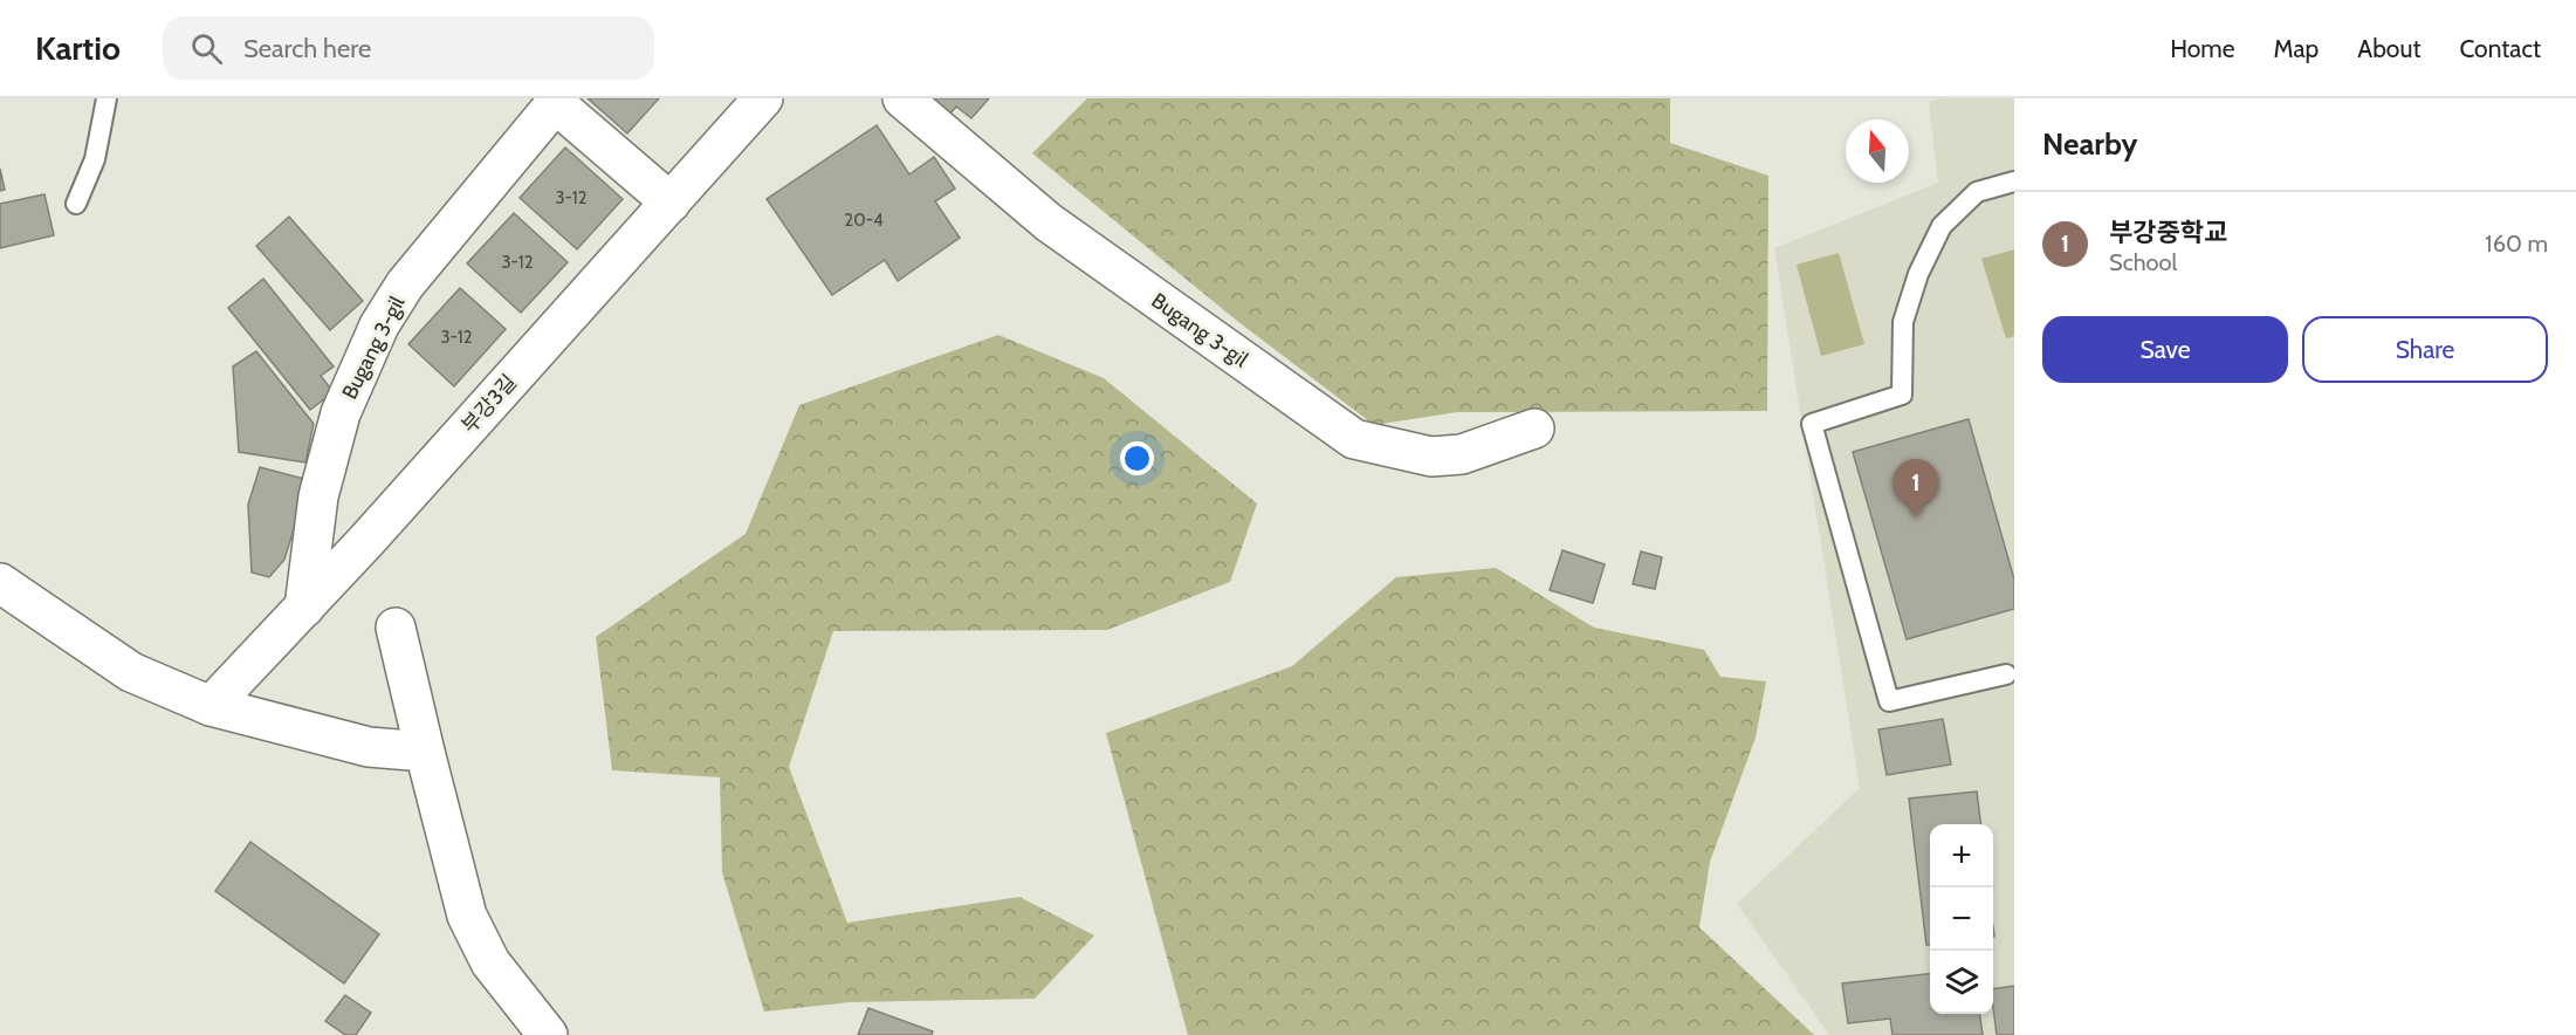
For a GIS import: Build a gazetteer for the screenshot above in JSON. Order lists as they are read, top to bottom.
{
  "streets": {
    "street": ["Bugang 3-gil", "부강3길"]
  },
  "crossings": [
    ["Bugang 3-gil", "부강3길"]
  ],
  "house_numbers": [
    "3-12",
    "20-4",
    "3-12",
    "3-12"
  ],
  "north": "top",
  "page": {
    "header": "Kartio",
    "search": "Search here",
    "nav": [
      "Home",
      "Map",
      "About",
      "Contact"
    ],
    "heading": "Nearby",
    "list": [
      {
        "mark": "1",
        "name": "부강중학교",
        "note": "School",
        "value": "160 m"
      }
    ],
    "buttons": ["Save", "Share"],
    "pins": "1",
    "map_buttons": ["+", "−"]
  }
}
